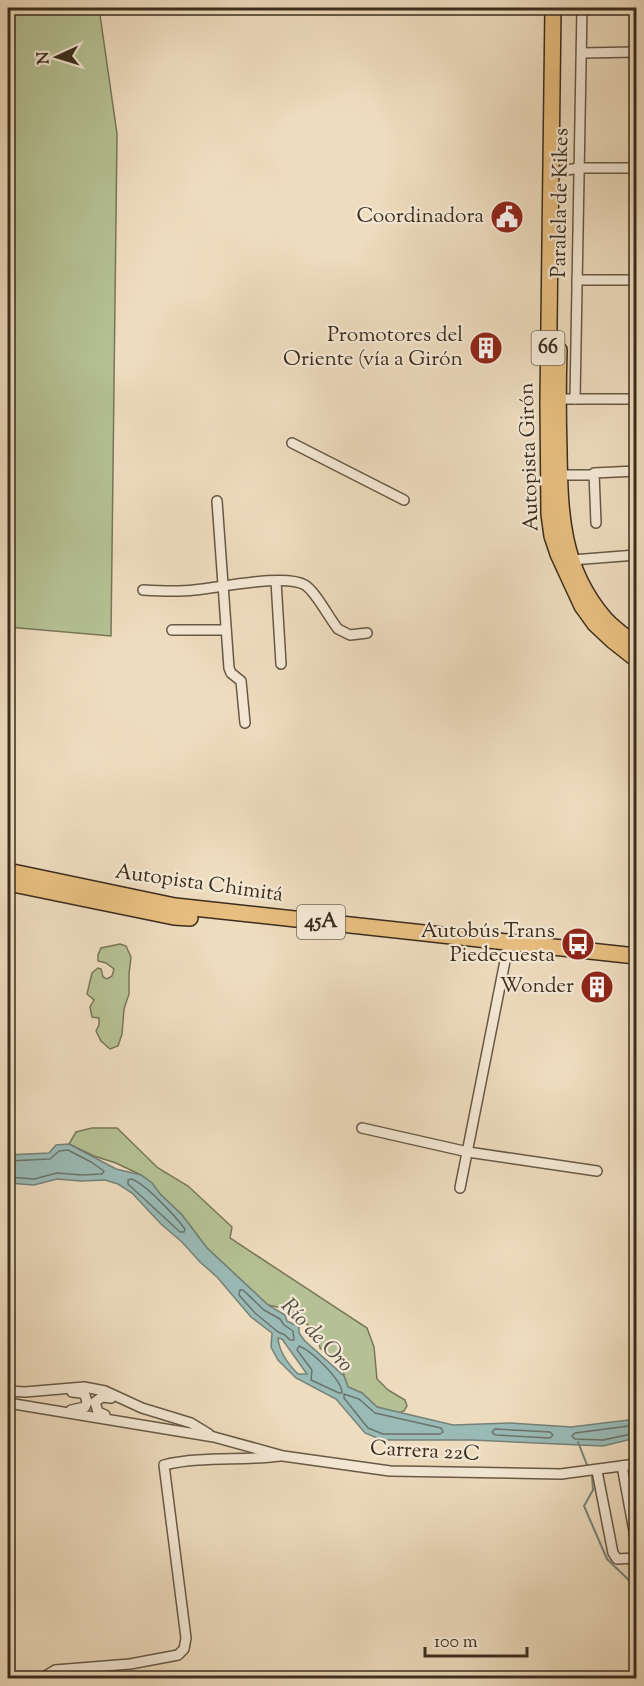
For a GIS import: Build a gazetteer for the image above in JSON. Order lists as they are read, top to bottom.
{
  "streets": {
    "highway": [
      "66",
      "Autopista Girón",
      "Autopista Chimitá",
      "45A"
    ],
    "street": ["Paralela de Kikes", "Carrera 22C"]
  },
  "water": ["Río de Oro"],
  "places": {
    "public building": ["Coordinadora"],
    "building": ["Promotores del Oriente (vía a Girón", "Wonder"],
    "bus stop": ["Autobús Trans Piedecuesta"]
  },
  "scale_bar": "100 m",
  "north": "left"
}
